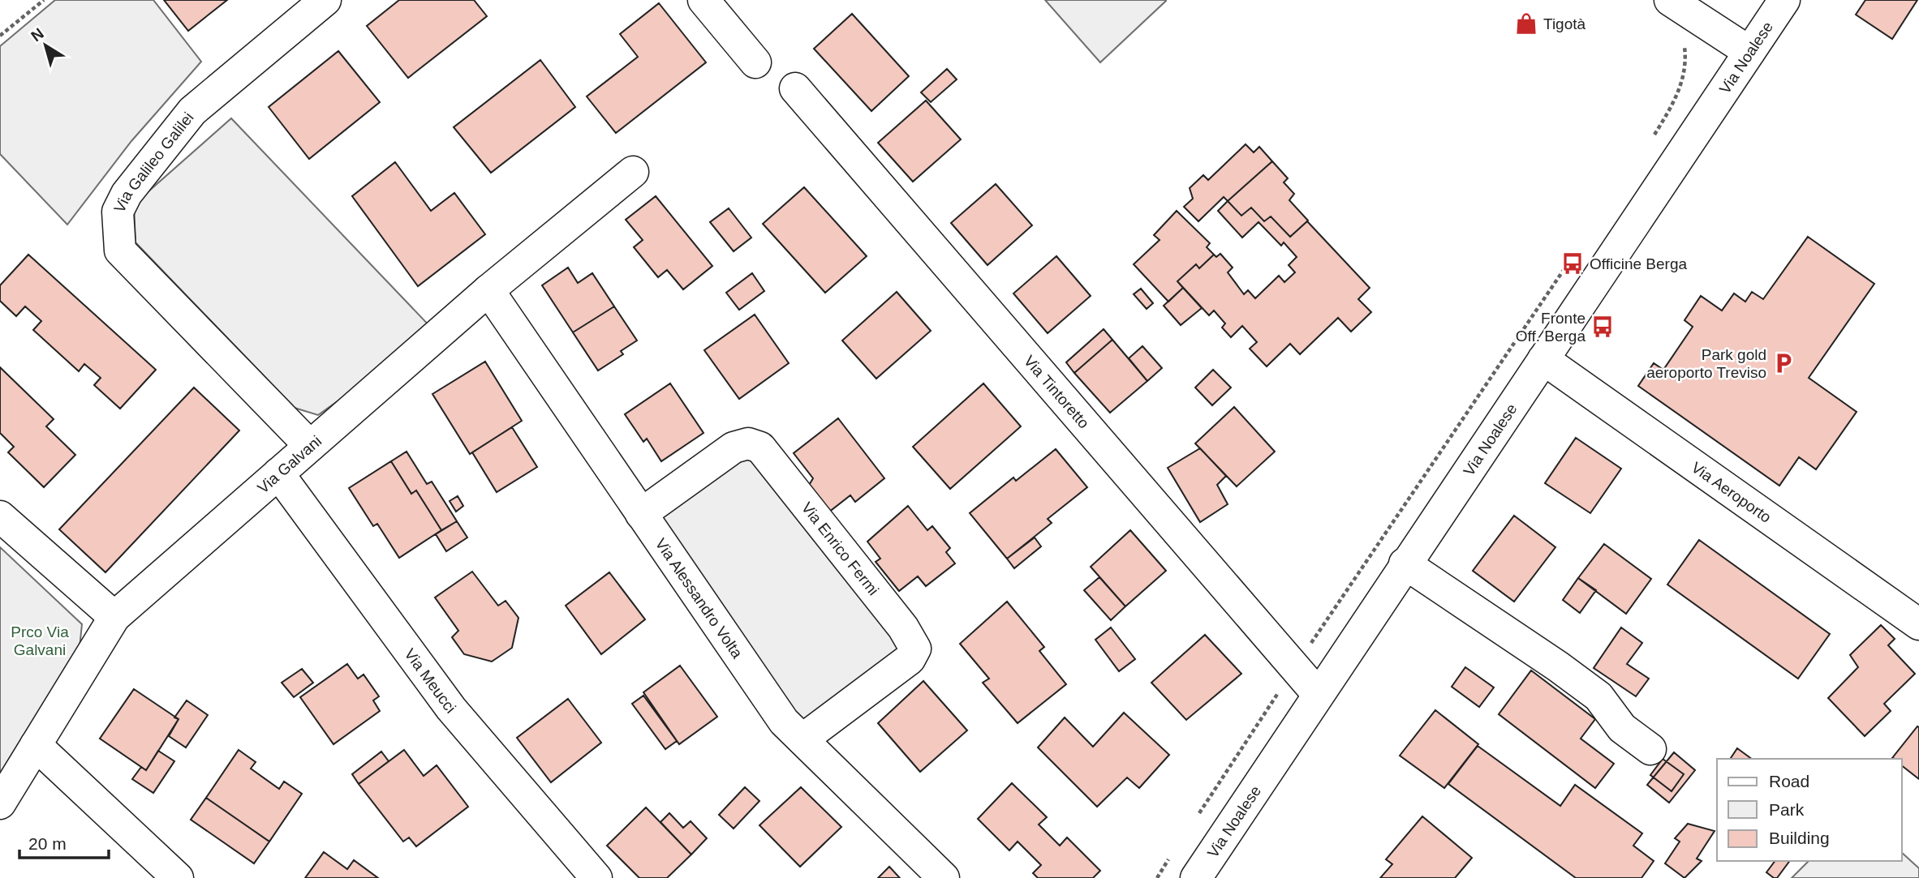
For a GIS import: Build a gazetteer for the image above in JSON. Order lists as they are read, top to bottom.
{
  "streets": {
    "street": [
      "Via Noalese",
      "Via Galileo Galilei",
      "Via Tintoretto",
      "Via Galvani",
      "Via Aeroporto",
      "Via Enrico Fermi",
      "Via Alessandro Volta",
      "Via Meucci"
    ]
  },
  "crossings": [
    ["Via Noalese", "Via Tintoretto"],
    ["Via Noalese", "Via Aeroporto"],
    ["Via Galileo Galilei", "Via Galvani"],
    ["Via Galvani", "Via Alessandro Volta"],
    ["Via Galvani", "Via Meucci"],
    ["Via Enrico Fermi", "Via Alessandro Volta"]
  ],
  "parks": ["Prco Via Galvani"],
  "places": {
    "shop": ["Tigotà"],
    "bus stop": ["Officine Berga", "Fronte Off. Berga"],
    "parking": ["Park gold aeroporto Treviso"]
  },
  "legend": ["Road", "Park", "Building"],
  "scale_bar": "20 m",
  "north": "top left"
}
